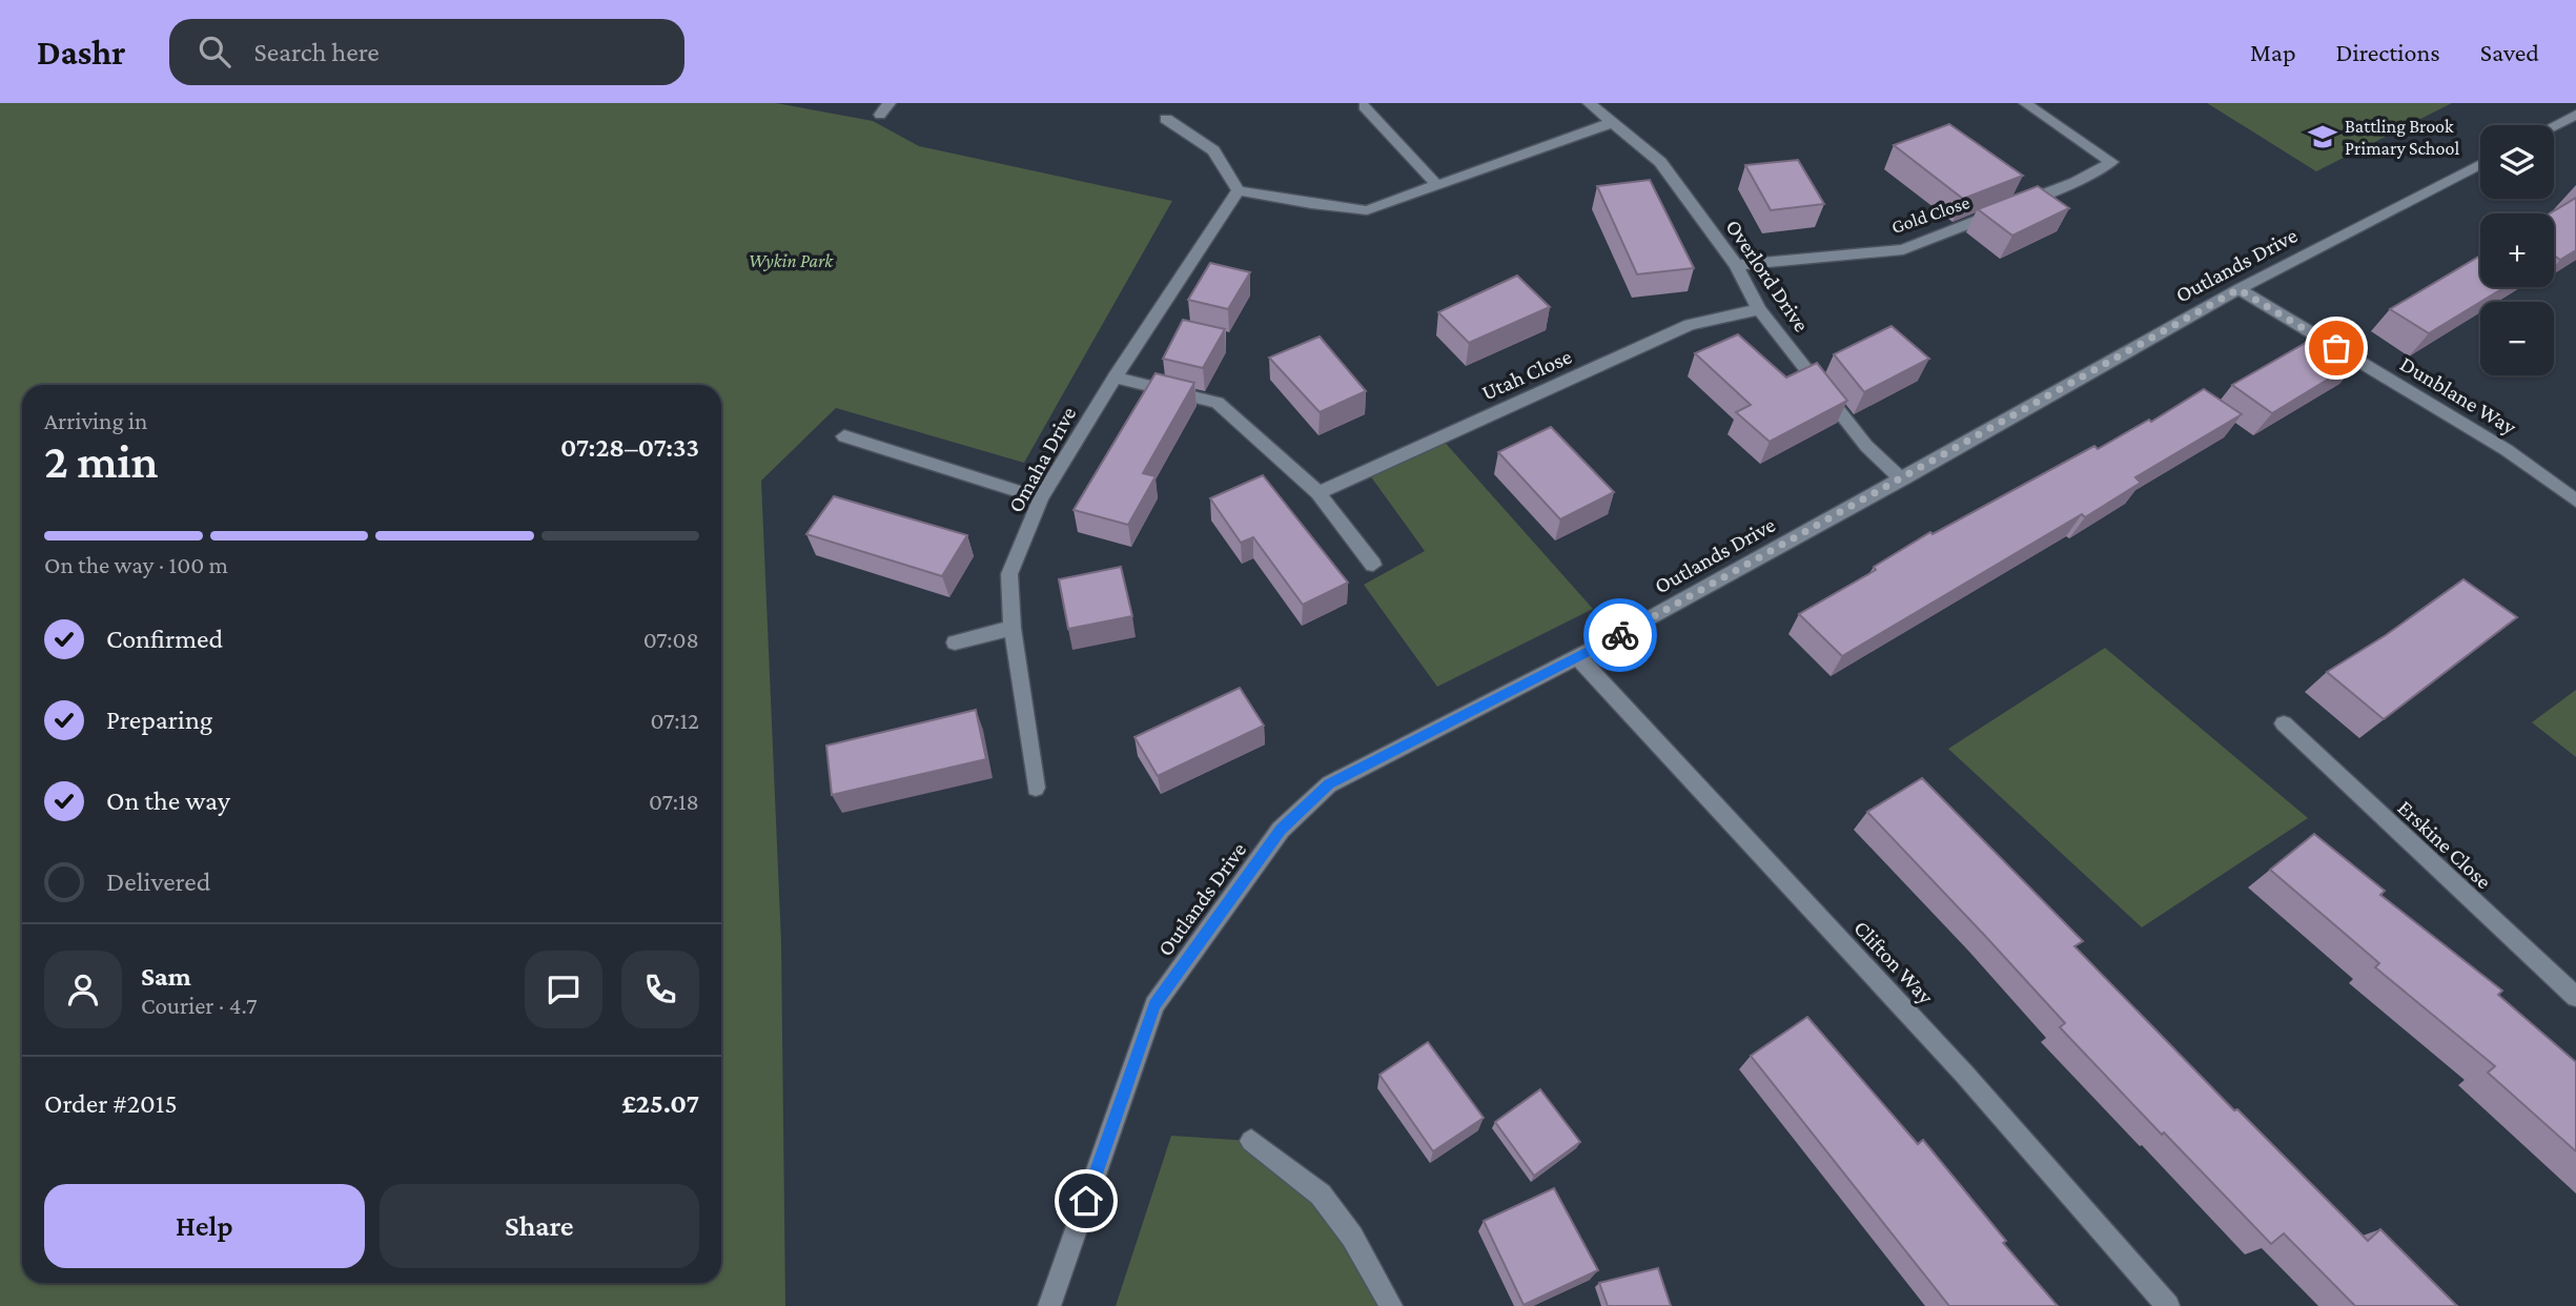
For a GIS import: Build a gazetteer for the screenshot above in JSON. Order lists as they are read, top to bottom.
{
  "streets": {
    "street": [
      "Gold Close",
      "Outlands Drive",
      "Overlord Drive",
      "Utah Close",
      "Dunblane Way",
      "Omaha Drive",
      "Erskine Close",
      "Clifton Way"
    ]
  },
  "crossings": [
    ["Gold Close", "Overlord Drive"],
    ["Outlands Drive", "Overlord Drive"],
    ["Outlands Drive", "Dunblane Way"],
    ["Outlands Drive", "Clifton Way"],
    ["Overlord Drive", "Utah Close"]
  ],
  "parks": ["Wykin Park"],
  "places": {
    "school or university": ["Battling Brook Primary School"]
  },
  "page": {
    "header": "Dashr",
    "search": "Search here",
    "nav": ["Map", "Directions", "Saved"],
    "map_buttons": ["+", "−"],
    "heading": ["2 min", "Arriving in", "07:28–07:33"],
    "panel": [
      "Sam",
      "Courier · 4.7",
      "Order #2015",
      "£25.07"
    ],
    "bar": "On the way · 100 m",
    "list": [
      ["Confirmed", "07:08"],
      ["Preparing", "07:12"],
      ["On the way", "07:18"],
      "Delivered"
    ],
    "buttons": ["Help", "Share"]
  }
}
